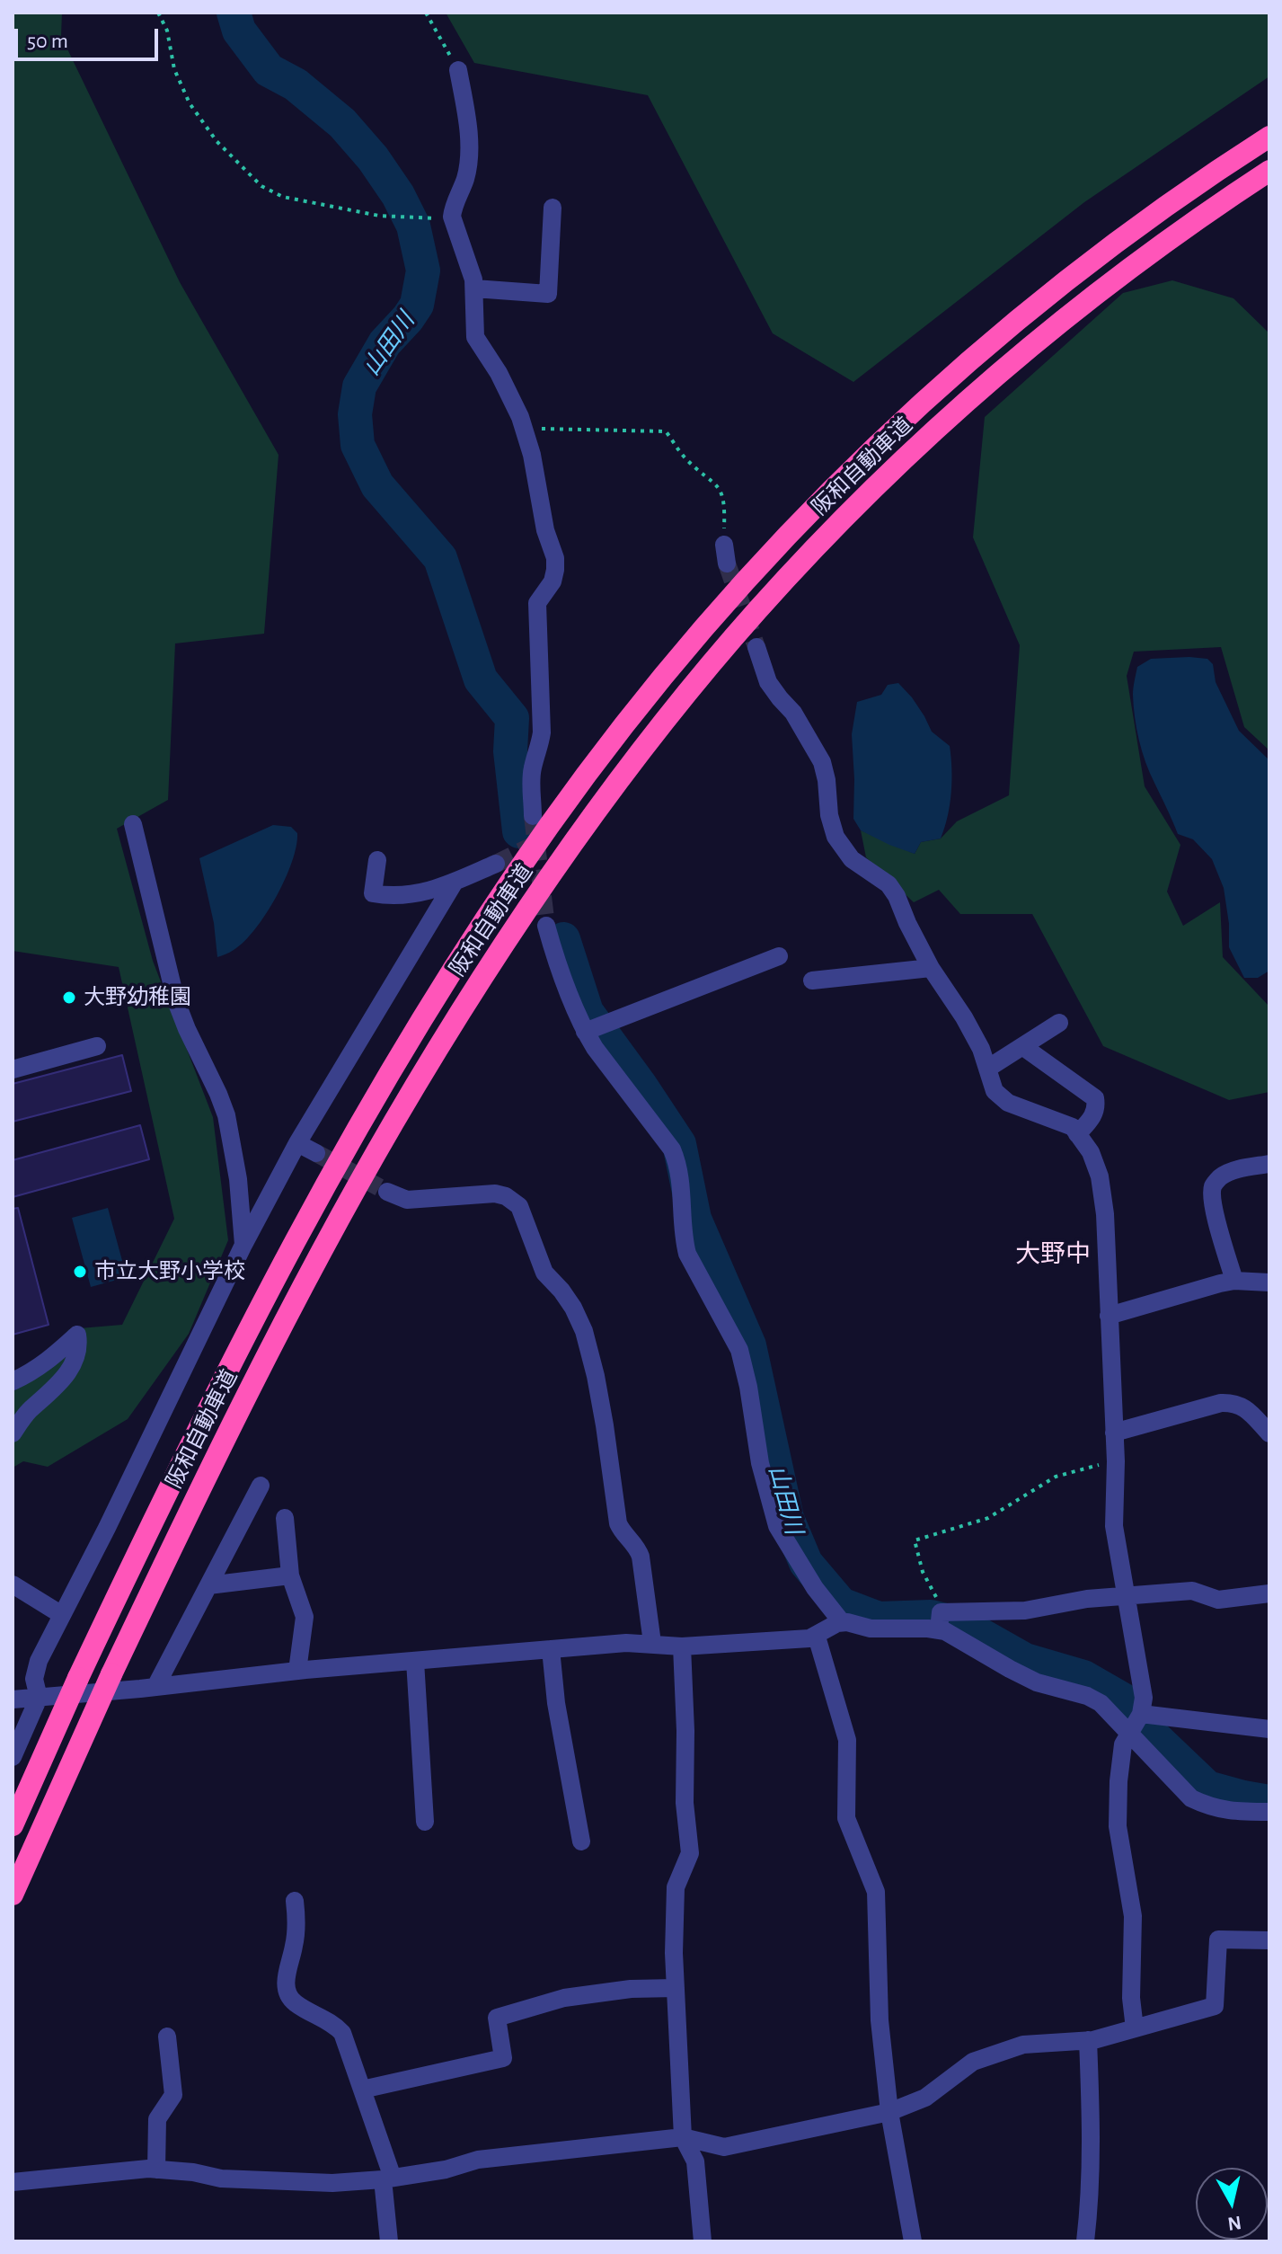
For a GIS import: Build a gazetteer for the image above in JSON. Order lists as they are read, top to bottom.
{
  "streets": {
    "highway": ["阪和自動車道"]
  },
  "districts": ["大野中"],
  "water": ["山田川"],
  "places": ["大野幼稚園", "市立大野小学校"],
  "scale_bar": "50 m",
  "north": "bottom"
}
